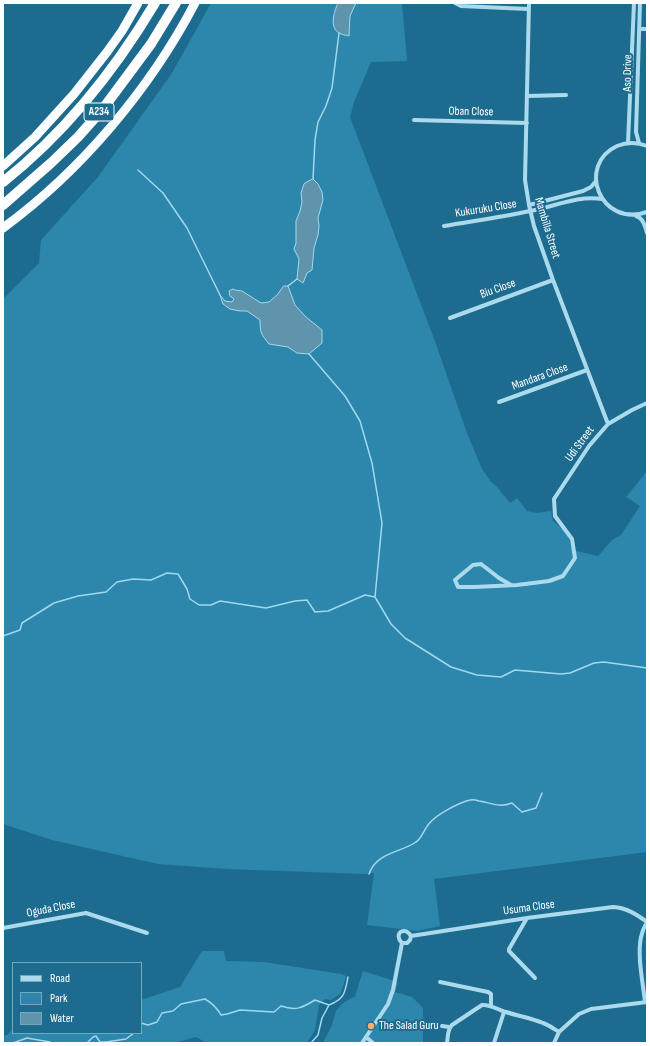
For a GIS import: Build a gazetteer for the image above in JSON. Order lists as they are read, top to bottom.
{
  "streets": {
    "highway": ["A234"],
    "street": [
      "Aso Drive",
      "Oban Close",
      "Kukuruku Close",
      "Mambilla Street",
      "Biu Close",
      "Mandara Close",
      "Udi Street",
      "Usuma Close",
      "Oguda Close"
    ]
  },
  "crossings": [
    ["Oban Close", "Mambilla Street"],
    ["Kukuruku Close", "Mambilla Street"],
    ["Mambilla Street", "Biu Close"],
    ["Mambilla Street", "Mandara Close"],
    ["Mambilla Street", "Udi Street"]
  ],
  "places": ["The Salad Guru"],
  "legend": ["Road", "Park", "Water"]
}
